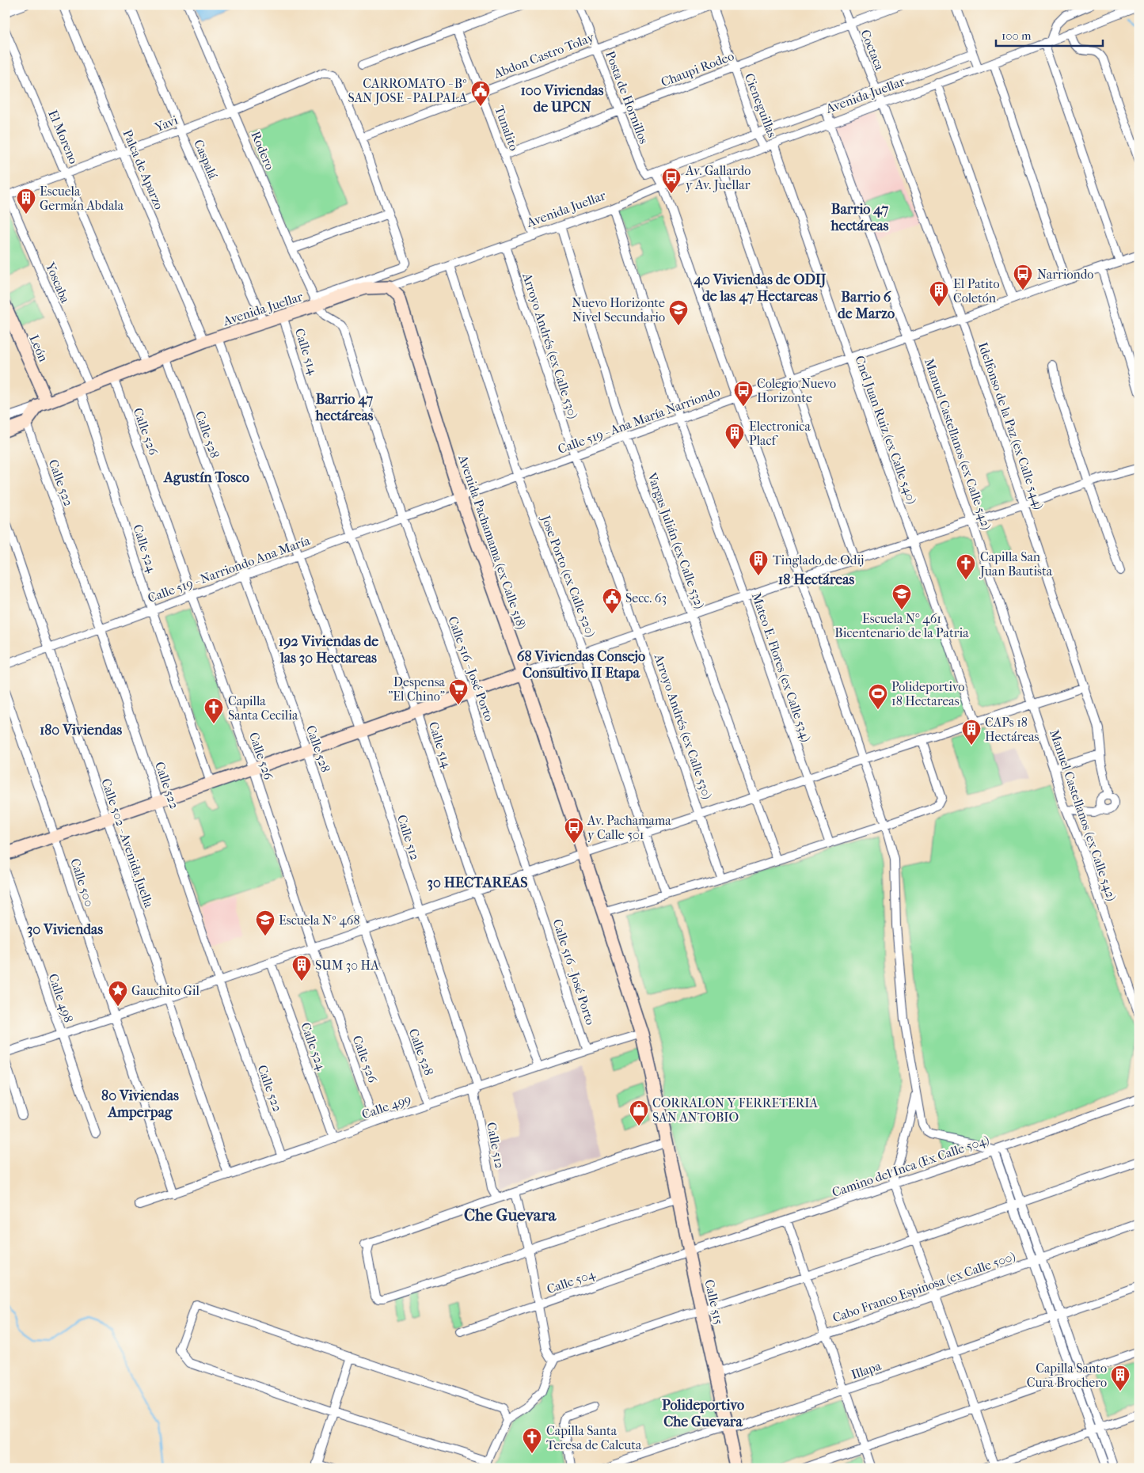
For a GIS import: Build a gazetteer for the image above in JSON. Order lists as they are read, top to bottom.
{
  "streets": {
    "street": [
      "Coctaca",
      "Abdon Castro Tolay",
      "Chaupi Rodeo",
      "Avenida Juellar",
      "Posta de Hornillos",
      "Cieneguillas",
      "Yavi",
      "Tunalito",
      "El Moreno",
      "Rodero",
      "Caspalá",
      "Palca de Aparzo",
      "Yoscaba",
      "Arroyo Andrés (ex Calle 530)",
      "León",
      "Calle 514",
      "Calle 519 - Ana María Narriondo",
      "Idelfonso de la Paz (ex Calle 544)",
      "Cnel Juan Ruiz (ex Calle 540)",
      "Calle 526",
      "Calle 528",
      "Manuel Castellanos (ex Calle 542)",
      "Calle 522",
      "Vargas Julián (ex Calle 532)",
      "Avenida Pachamama (ex Calle 518)",
      "Calle 524",
      "Calle 519 - Narriondo Ana María",
      "Jose Porto (ex Calle 520)",
      "Mateo E. Flores (ex Calle 534)",
      "Calle 516 - José Porto",
      "Calle 512",
      "Calle 502 - Avenida Juella",
      "Calle 500",
      "Calle 498",
      "Calle 499",
      "Camino del Inca (Ex Calle 504)",
      "Calle 504",
      "Cabo Franco Espinosa (ex Calle 500)",
      "Calle 515",
      "Illapa"
    ]
  },
  "crossings": [
    ["Coctaca", "Chaupi Rodeo"],
    ["Coctaca", "Avenida Juellar"],
    ["Coctaca", "Idelfonso de la Paz (ex Calle 544)"],
    ["Abdon Castro Tolay", "Posta de Hornillos"],
    ["Abdon Castro Tolay", "Cieneguillas"],
    ["Abdon Castro Tolay", "Yavi"],
    ["Abdon Castro Tolay", "Tunalito"],
    ["Chaupi Rodeo", "Posta de Hornillos"],
    ["Chaupi Rodeo", "Cieneguillas"],
    ["Chaupi Rodeo", "Tunalito"],
    ["Avenida Juellar", "Cieneguillas"],
    ["Avenida Juellar", "Tunalito"],
    ["Avenida Juellar", "El Moreno"],
    ["Avenida Juellar", "Rodero"],
    ["Avenida Juellar", "Caspalá"],
    ["Avenida Juellar", "Palca de Aparzo"],
    ["Avenida Juellar", "Yoscaba"],
    ["Avenida Juellar", "Arroyo Andrés (ex Calle 530)"],
    ["Avenida Juellar", "León"],
    ["Avenida Juellar", "Calle 514"],
    ["Avenida Juellar", "Idelfonso de la Paz (ex Calle 544)"],
    ["Avenida Juellar", "Cnel Juan Ruiz (ex Calle 540)"],
    ["Avenida Juellar", "Calle 526"],
    ["Avenida Juellar", "Calle 528"],
    ["Avenida Juellar", "Manuel Castellanos (ex Calle 542)"],
    ["Avenida Juellar", "Vargas Julián (ex Calle 532)"],
    ["Avenida Juellar", "Avenida Pachamama (ex Calle 518)"],
    ["Avenida Juellar", "Calle 524"],
    ["Avenida Juellar", "Jose Porto (ex Calle 520)"],
    ["Avenida Juellar", "Mateo E. Flores (ex Calle 534)"],
    ["Avenida Juellar", "Calle 516 - José Porto"],
    ["Avenida Juellar", "Calle 512"],
    ["Yavi", "El Moreno"],
    ["Yavi", "Rodero"],
    ["Yavi", "Caspalá"],
    ["Yavi", "Palca de Aparzo"],
    ["Yavi", "Yoscaba"],
    ["Rodero", "Calle 516 - José Porto"],
    ["Yoscaba", "Calle 524"],
    ["Arroyo Andrés (ex Calle 530)", "Calle 519 - Ana María Narriondo"],
    ["Calle 514", "Calle 519 - Narriondo Ana María"],
    ["Calle 514", "Calle 499"],
    ["Calle 519 - Ana María Narriondo", "Idelfonso de la Paz (ex Calle 544)"],
    ["Calle 519 - Ana María Narriondo", "Cnel Juan Ruiz (ex Calle 540)"],
    ["Calle 519 - Ana María Narriondo", "Manuel Castellanos (ex Calle 542)"],
    ["Calle 519 - Ana María Narriondo", "Vargas Julián (ex Calle 532)"],
    ["Calle 519 - Ana María Narriondo", "Avenida Pachamama (ex Calle 518)"],
    ["Calle 519 - Ana María Narriondo", "Calle 519 - Narriondo Ana María"],
    ["Calle 519 - Ana María Narriondo", "Jose Porto (ex Calle 520)"],
    ["Calle 519 - Ana María Narriondo", "Mateo E. Flores (ex Calle 534)"],
    ["Calle 526", "Calle 519 - Narriondo Ana María"],
    ["Calle 526", "Calle 499"],
    ["Calle 528", "Calle 519 - Narriondo Ana María"],
    ["Calle 528", "Calle 499"],
    ["Calle 522", "Calle 519 - Narriondo Ana María"],
    ["Calle 522", "Calle 499"],
    ["Avenida Pachamama (ex Calle 518)", "Calle 519 - Narriondo Ana María"],
    ["Avenida Pachamama (ex Calle 518)", "Calle 499"],
    ["Avenida Pachamama (ex Calle 518)", "Calle 515"],
    ["Calle 524", "Calle 519 - Narriondo Ana María"],
    ["Calle 524", "Calle 499"],
    ["Calle 519 - Narriondo Ana María", "Calle 516 - José Porto"],
    ["Calle 519 - Narriondo Ana María", "Calle 512"],
    ["Calle 519 - Narriondo Ana María", "Calle 502 - Avenida Juella"],
    ["Calle 516 - José Porto", "Calle 499"],
    ["Calle 512", "Calle 499"],
    ["Calle 502 - Avenida Juella", "Calle 499"],
    ["Calle 500", "Calle 499"],
    ["Camino del Inca (Ex Calle 504)", "Calle 504"],
    ["Camino del Inca (Ex Calle 504)", "Calle 515"],
    ["Calle 504", "Calle 515"],
    ["Cabo Franco Espinosa (ex Calle 500)", "Calle 515"],
    ["Calle 515", "Illapa"]
  ],
  "districts": [
    "100 Viviendas de UPCN",
    "Barrio 47 hectáreas",
    "40 Viviendas de ODIJ de las 47 Hectareas",
    "Barrio 6 de Marzo",
    "Barrio 47 hectáreas",
    "Agustín Tosco",
    "18 Hectáreas",
    "192 Viviendas de las 30 Hectareas",
    "68 Viviendas Consejo Consultivo II Etapa",
    "180 Viviendas",
    "30 HECTAREAS",
    "30 Viviendas",
    "80 Viviendas Amperpag",
    "Che Guevara",
    "Polideportivo Che Guevara"
  ],
  "places": {
    "public building": ["CARROMATO - Bº SAN JOSE - PALPALA", "Secc. 63"],
    "bus stop": [
      "Av. Gallardo y Av. Juellar",
      "Narriondo",
      "Colegio Nuevo Horizonte",
      "Av. Pachamama y Calle 501"
    ],
    "building": [
      "Escuela Germán Abdala",
      "El Patito Coletón",
      "Electronica Placf",
      "Tinglado de Odij",
      "CAPs 18 Hectáreas",
      "SUM 30 HA",
      "Capilla Santo Cura Brochero"
    ],
    "school or university": ["Nuevo Horizonte Nivel Secundario", "Escuela N° 461 Bicentenario de la Patria", "Escuela Nº 468"],
    "church": ["Capilla San Juan Bautista", "Capilla Santa Cecilia", "Capilla Santa Teresa de Calcuta"],
    "supermarket": ["Despensa \"El Chino\""],
    "sports": ["Polideportivo 18 Hectareas"],
    "place": ["Gauchito Gil"],
    "shop": ["CORRALON Y FERRETERIA SAN ANTOBIO"]
  },
  "scale_bar": "100 m"
}
